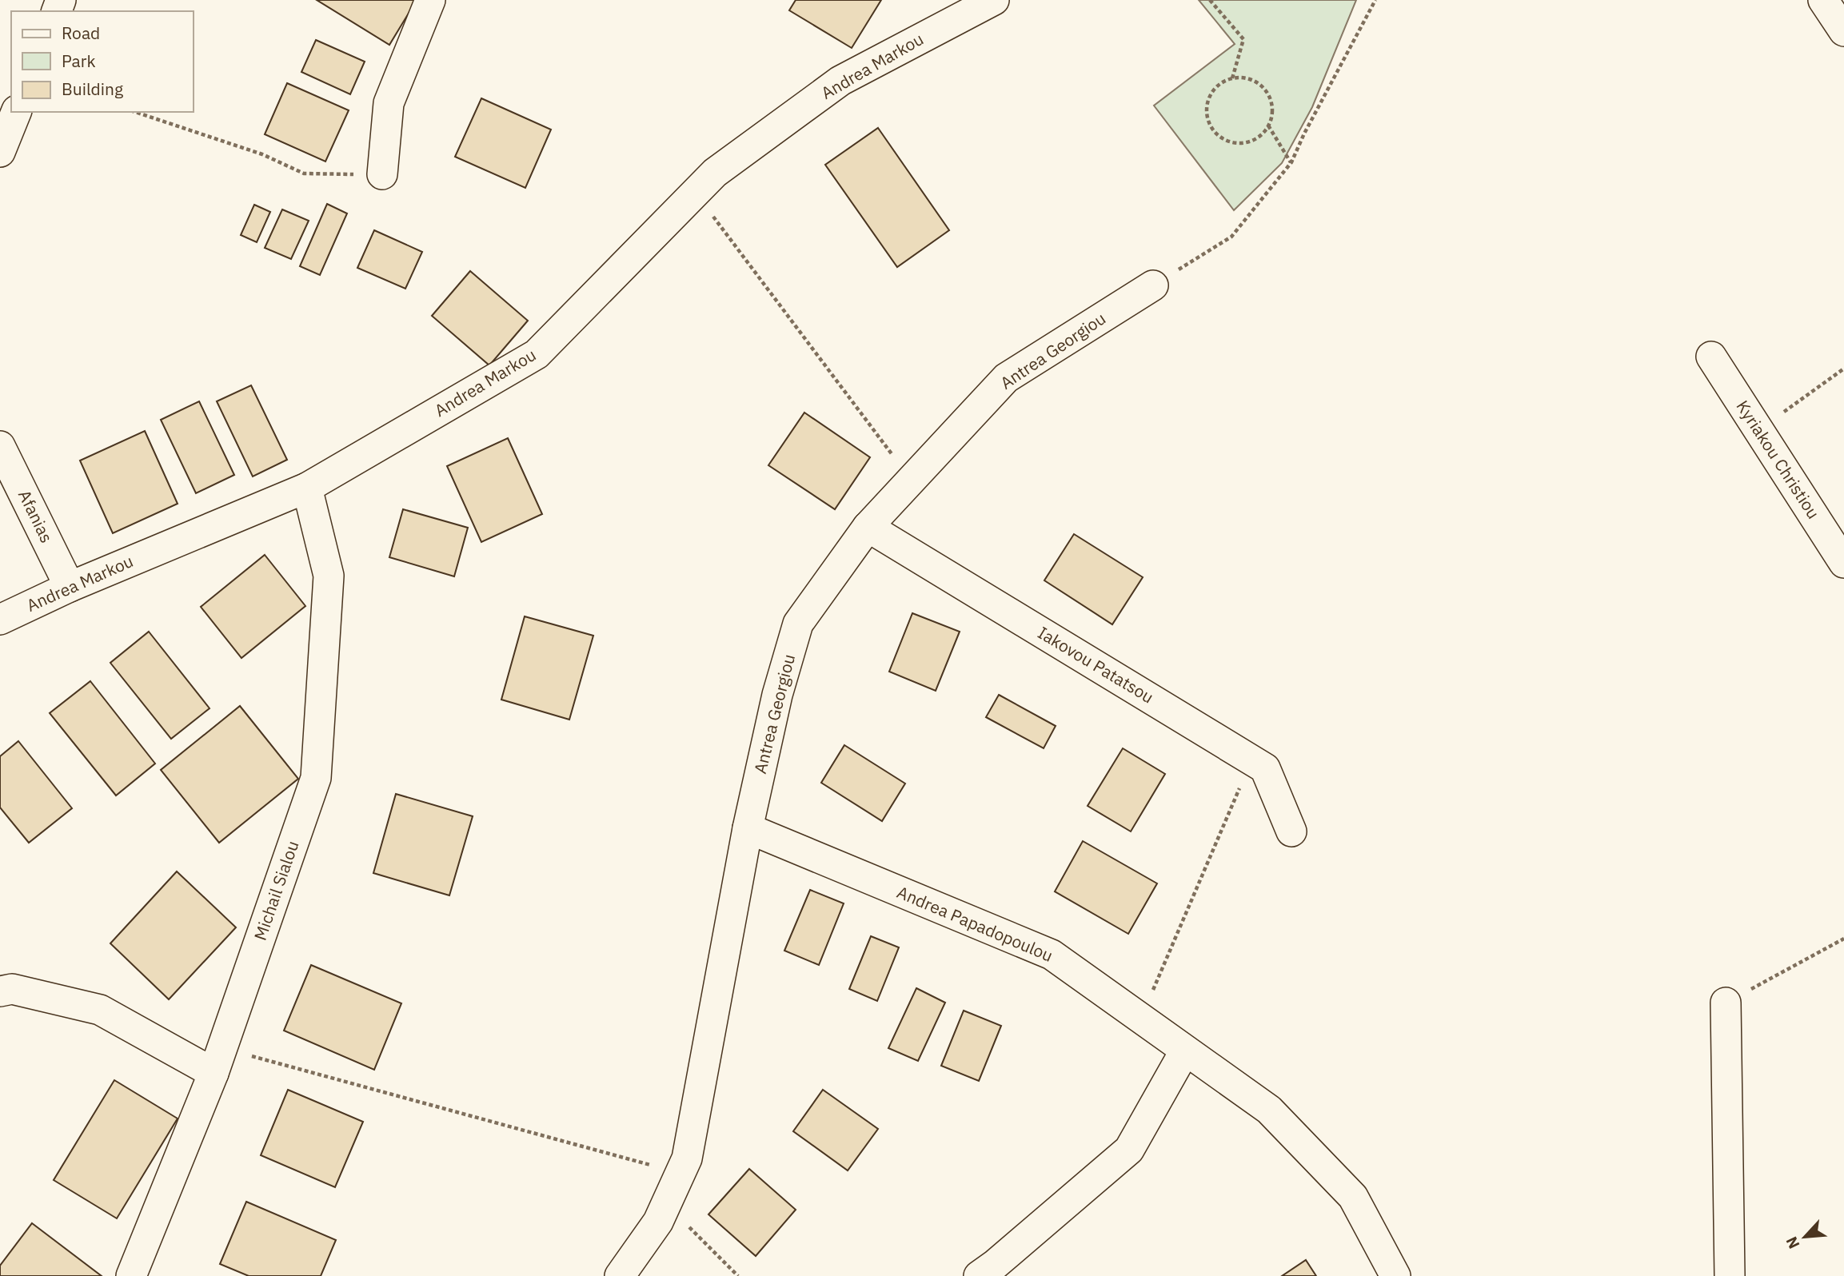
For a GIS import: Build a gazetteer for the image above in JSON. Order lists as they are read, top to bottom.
{
  "streets": {
    "street": [
      "Andrea Markou",
      "Antrea Georgiou",
      "Kyriakou Christiou",
      "Afanias",
      "Iakovou Patatsou",
      "Michail Sialou",
      "Andrea Papadopoulou"
    ]
  },
  "crossings": [
    ["Andrea Markou", "Afanias"],
    ["Andrea Markou", "Michail Sialou"],
    ["Antrea Georgiou", "Iakovou Patatsou"],
    ["Antrea Georgiou", "Andrea Papadopoulou"]
  ],
  "legend": ["Road", "Park", "Building"],
  "north": "bottom left"
}
